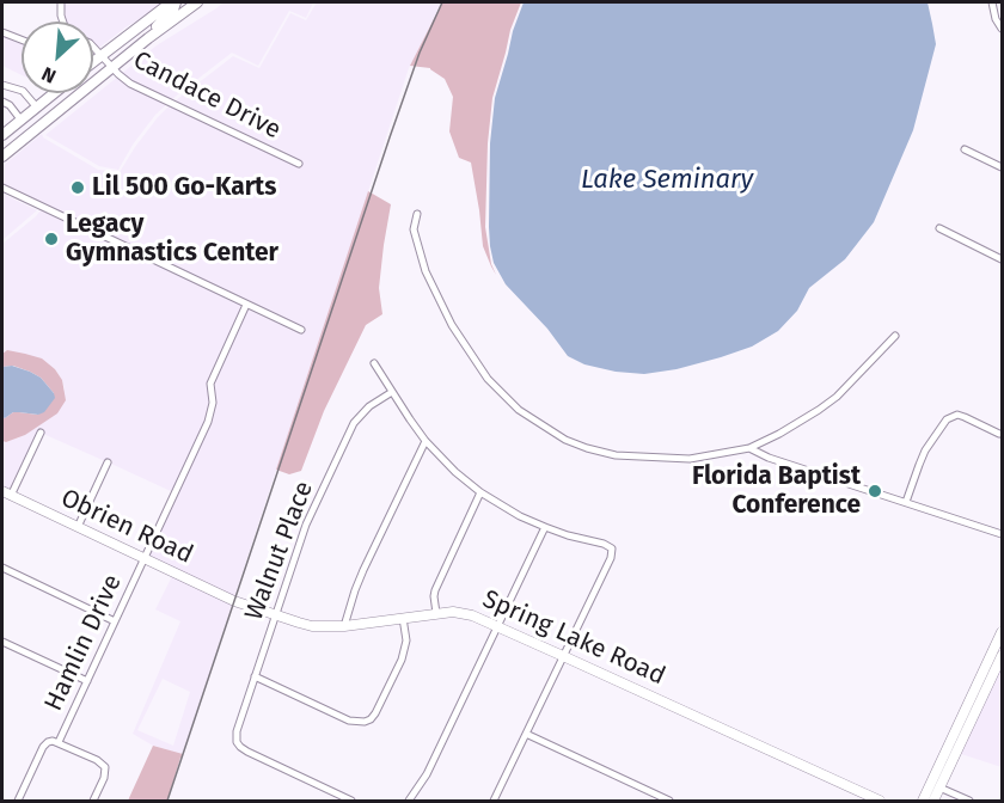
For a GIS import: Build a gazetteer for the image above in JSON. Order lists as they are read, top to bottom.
{
  "streets": {
    "street": [
      "Candace Drive",
      "Obrien Road",
      "Walnut Place",
      "Spring Lake Road",
      "Hamlin Drive"
    ]
  },
  "crossings": [
    ["Obrien Road", "Spring Lake Road"],
    ["Obrien Road", "Hamlin Drive"],
    ["Walnut Place", "Spring Lake Road"]
  ],
  "water": ["Lake Seminary"],
  "places": ["Lil 500 Go-Karts", "Legacy Gymnastics Center", "Florida Baptist Conference"],
  "north": "bottom left"
}
